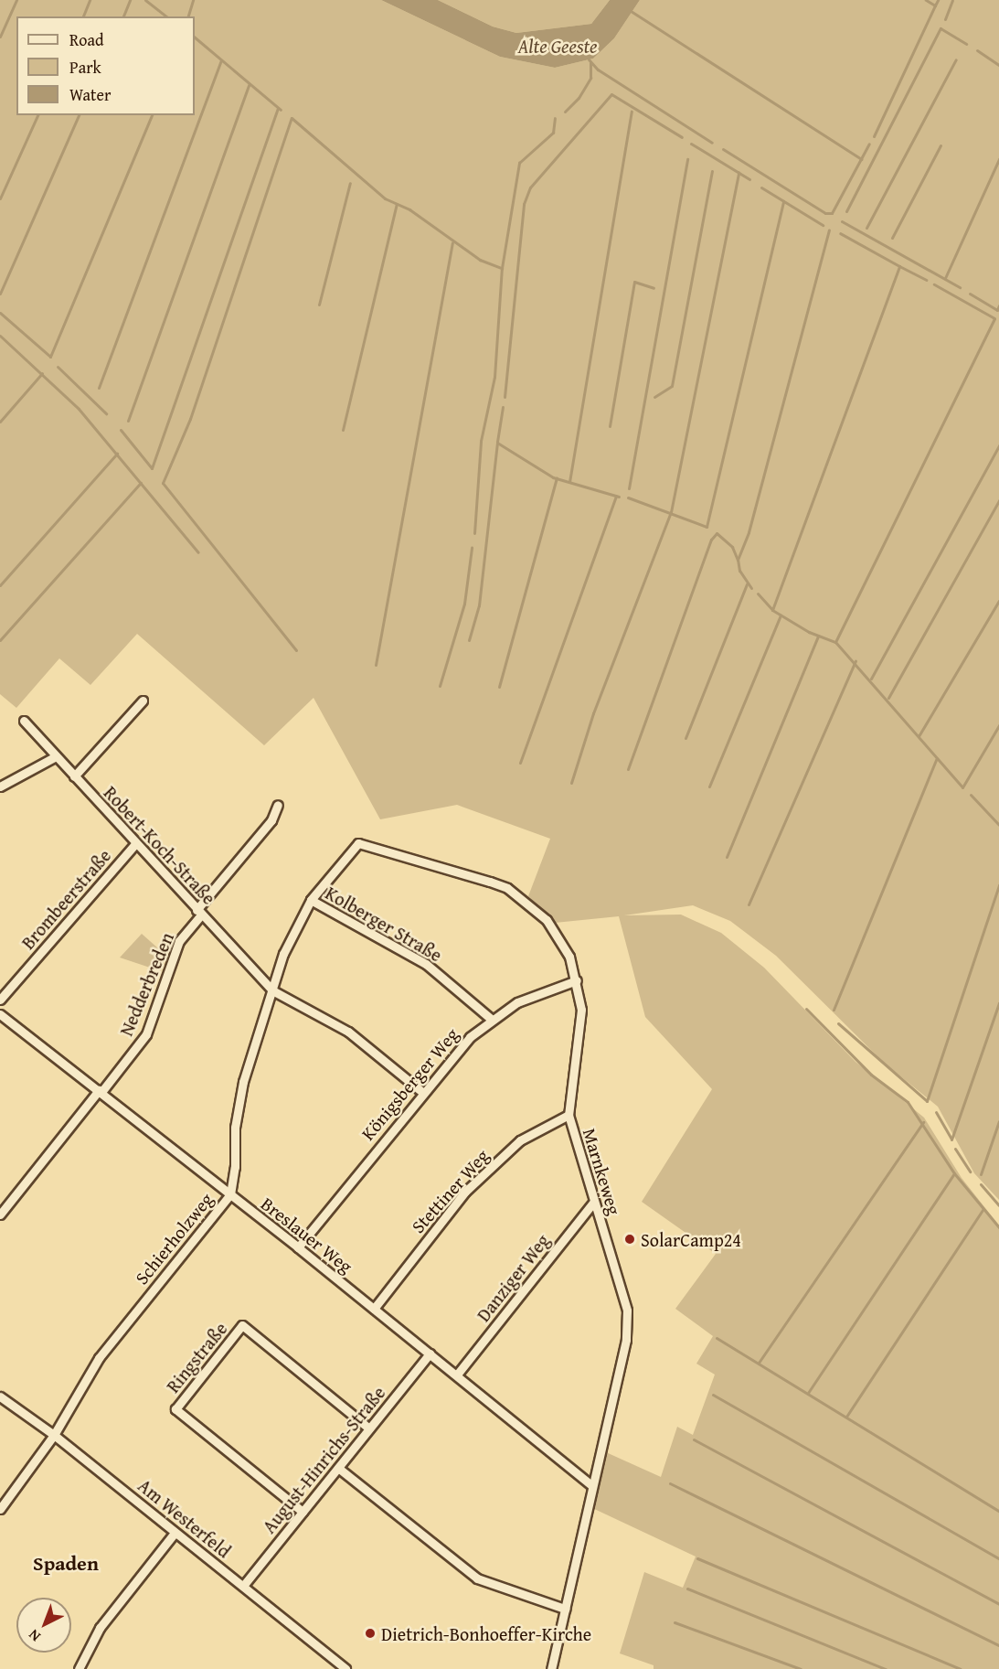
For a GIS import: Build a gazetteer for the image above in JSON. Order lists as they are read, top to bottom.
{
  "streets": {
    "street": [
      "Robert-Koch-Straße",
      "Brombeerstraße",
      "Kolberger Straße",
      "Nedderbreden",
      "Königsberger Weg",
      "Marnkeweg",
      "Stettiner Weg",
      "Breslauer Weg",
      "Schierholzweg",
      "Danziger Weg",
      "Ringstraße",
      "August-Hinrichs-Straße",
      "Am Westerfeld"
    ]
  },
  "crossings": [
    ["Robert-Koch-Straße", "Brombeerstraße"],
    ["Robert-Koch-Straße", "Nedderbreden"],
    ["Robert-Koch-Straße", "Königsberger Weg"],
    ["Robert-Koch-Straße", "Schierholzweg"],
    ["Kolberger Straße", "Königsberger Weg"],
    ["Kolberger Straße", "Schierholzweg"],
    ["Nedderbreden", "Breslauer Weg"],
    ["Königsberger Weg", "Marnkeweg"],
    ["Königsberger Weg", "Breslauer Weg"],
    ["Marnkeweg", "Stettiner Weg"],
    ["Marnkeweg", "Breslauer Weg"],
    ["Marnkeweg", "Schierholzweg"],
    ["Marnkeweg", "Danziger Weg"],
    ["Stettiner Weg", "Breslauer Weg"],
    ["Breslauer Weg", "Schierholzweg"],
    ["Breslauer Weg", "Danziger Weg"],
    ["Breslauer Weg", "August-Hinrichs-Straße"],
    ["Schierholzweg", "Am Westerfeld"],
    ["Ringstraße", "August-Hinrichs-Straße"],
    ["August-Hinrichs-Straße", "Am Westerfeld"]
  ],
  "districts": ["Spaden"],
  "water": ["Alte Geeste"],
  "places": ["SolarCamp24", "Dietrich-Bonhoeffer-Kirche"],
  "legend": ["Road", "Park", "Water"],
  "north": "bottom left"
}
